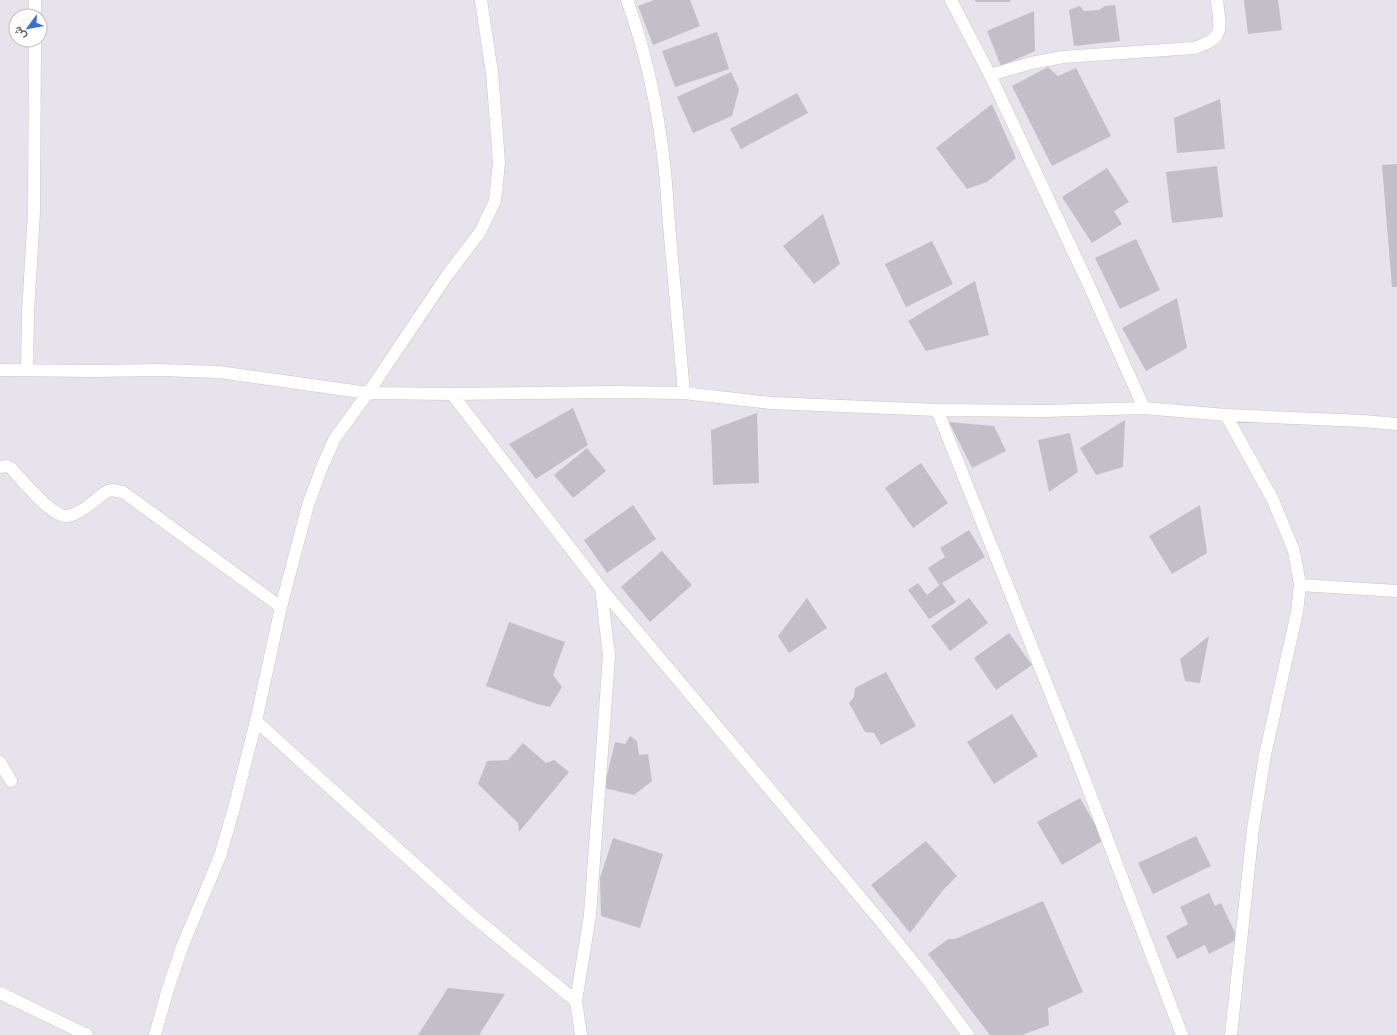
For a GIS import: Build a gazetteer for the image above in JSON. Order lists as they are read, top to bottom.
{
  "north": "bottom left"
}
